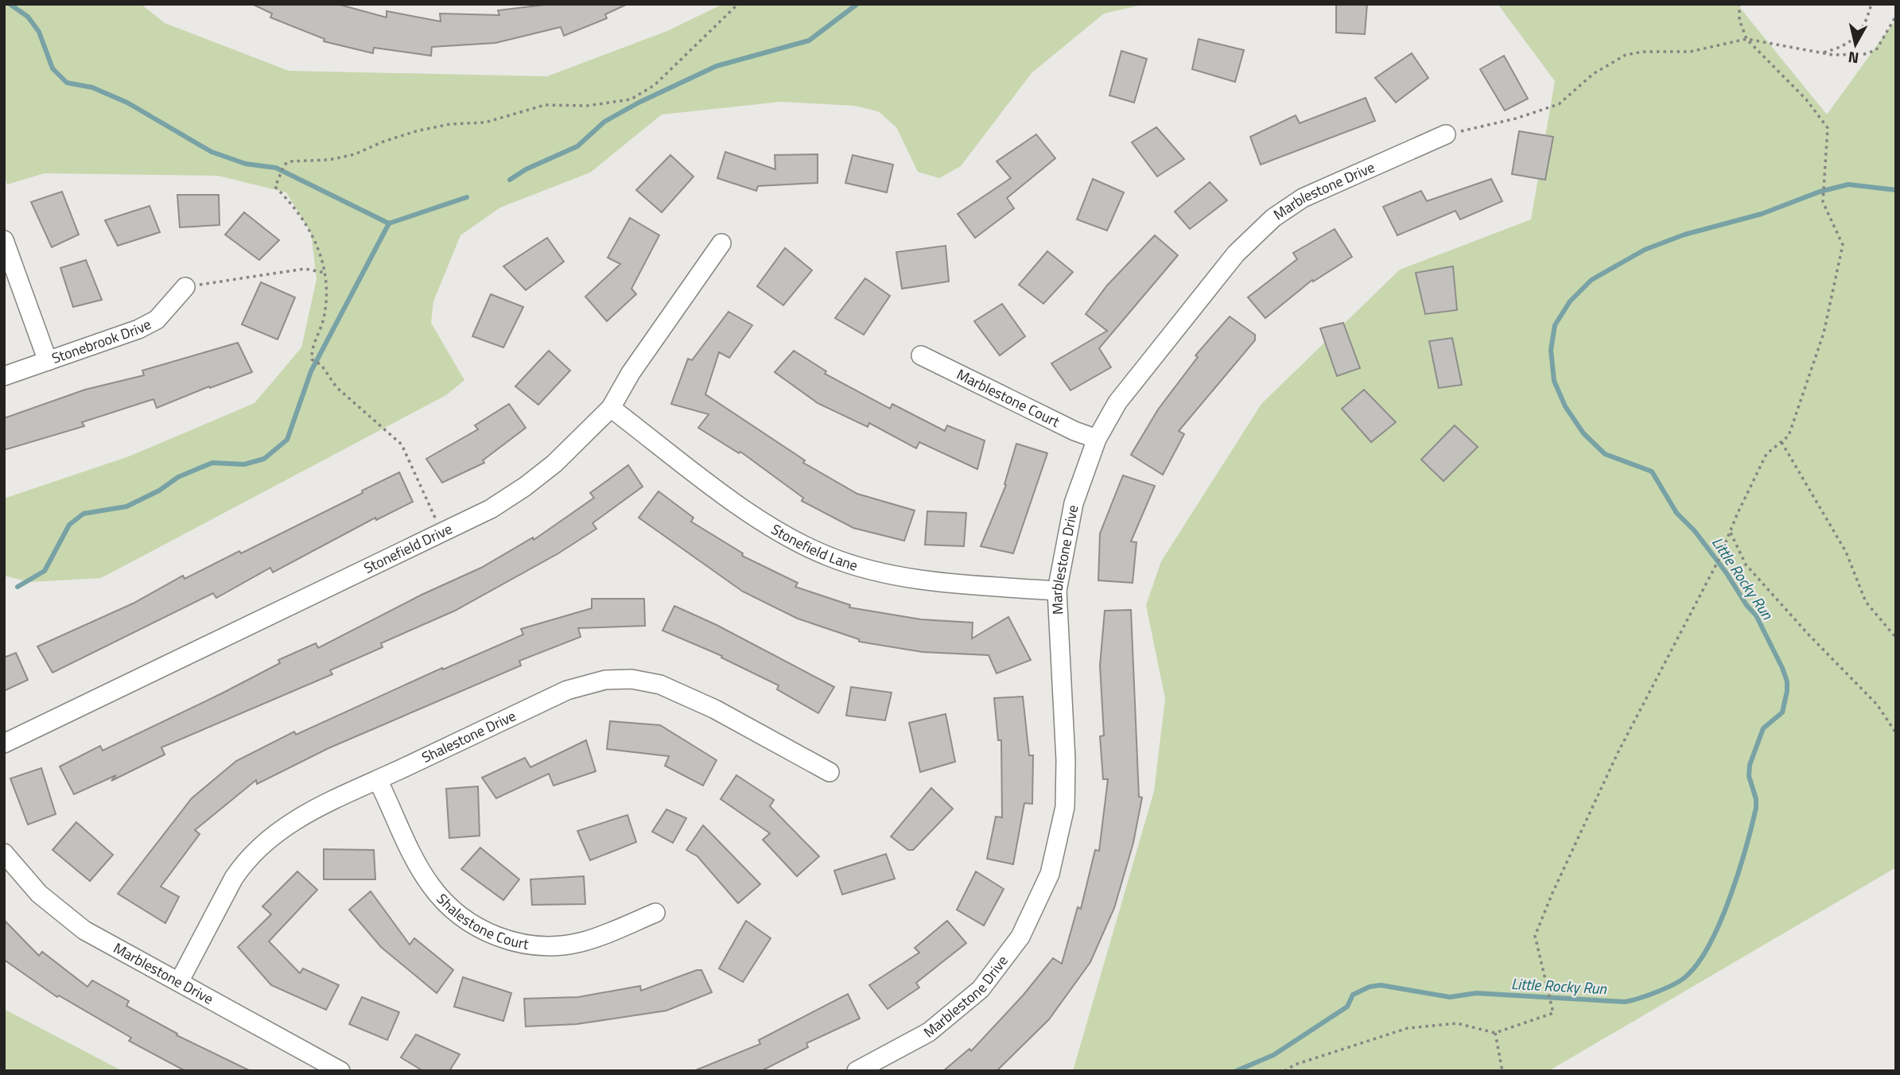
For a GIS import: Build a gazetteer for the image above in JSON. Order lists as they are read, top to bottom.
{
  "streets": {
    "street": [
      "Marblestone Drive",
      "Stonebrook Drive",
      "Marblestone Court",
      "Stonefield Lane",
      "Stonefield Drive",
      "Shalestone Drive",
      "Shalestone Court"
    ]
  },
  "crossings": [
    ["Marblestone Drive", "Marblestone Court"],
    ["Marblestone Drive", "Stonefield Lane"],
    ["Marblestone Drive", "Shalestone Drive"],
    ["Stonefield Lane", "Stonefield Drive"],
    ["Shalestone Drive", "Shalestone Court"]
  ],
  "water": ["Little Rocky Run"],
  "north": "bottom"
}
